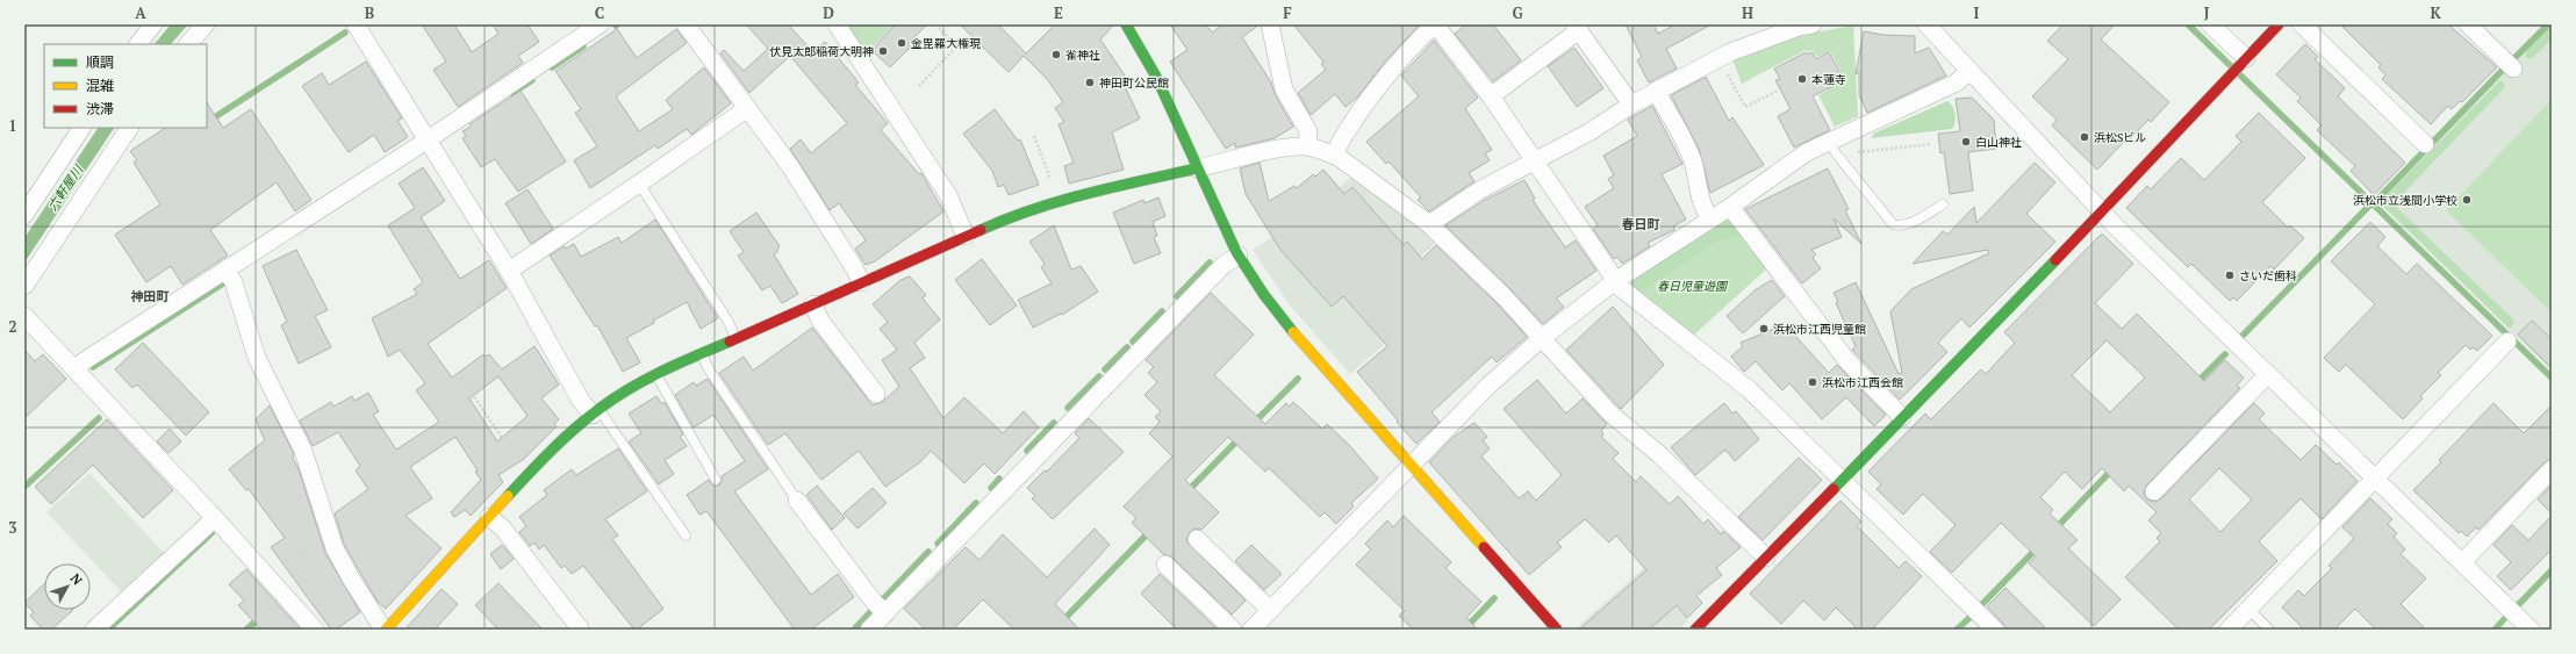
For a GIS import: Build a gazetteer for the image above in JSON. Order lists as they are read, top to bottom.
{
  "districts": ["春日町", "神田町"],
  "water": ["六軒屋川"],
  "parks": ["春日児童遊園"],
  "places": [
    "金毘羅大権現",
    "伏見太郎稲荷大明神",
    "雀神社",
    "本蓮寺",
    "神田町公民館",
    "浜松Sビル",
    "白山神社",
    "浜松市立浅間小学校",
    "さいだ歯科",
    "浜松市江西児童館",
    "浜松市江西会館"
  ],
  "legend": ["順調", "混雑", "渋滞"],
  "north": "top right",
  "grid": {
    "columns": [
      "A",
      "B",
      "C",
      "D",
      "E",
      "F",
      "G",
      "H",
      "I",
      "J",
      "K"
    ],
    "rows": ["1", "2", "3"]
  }
}
